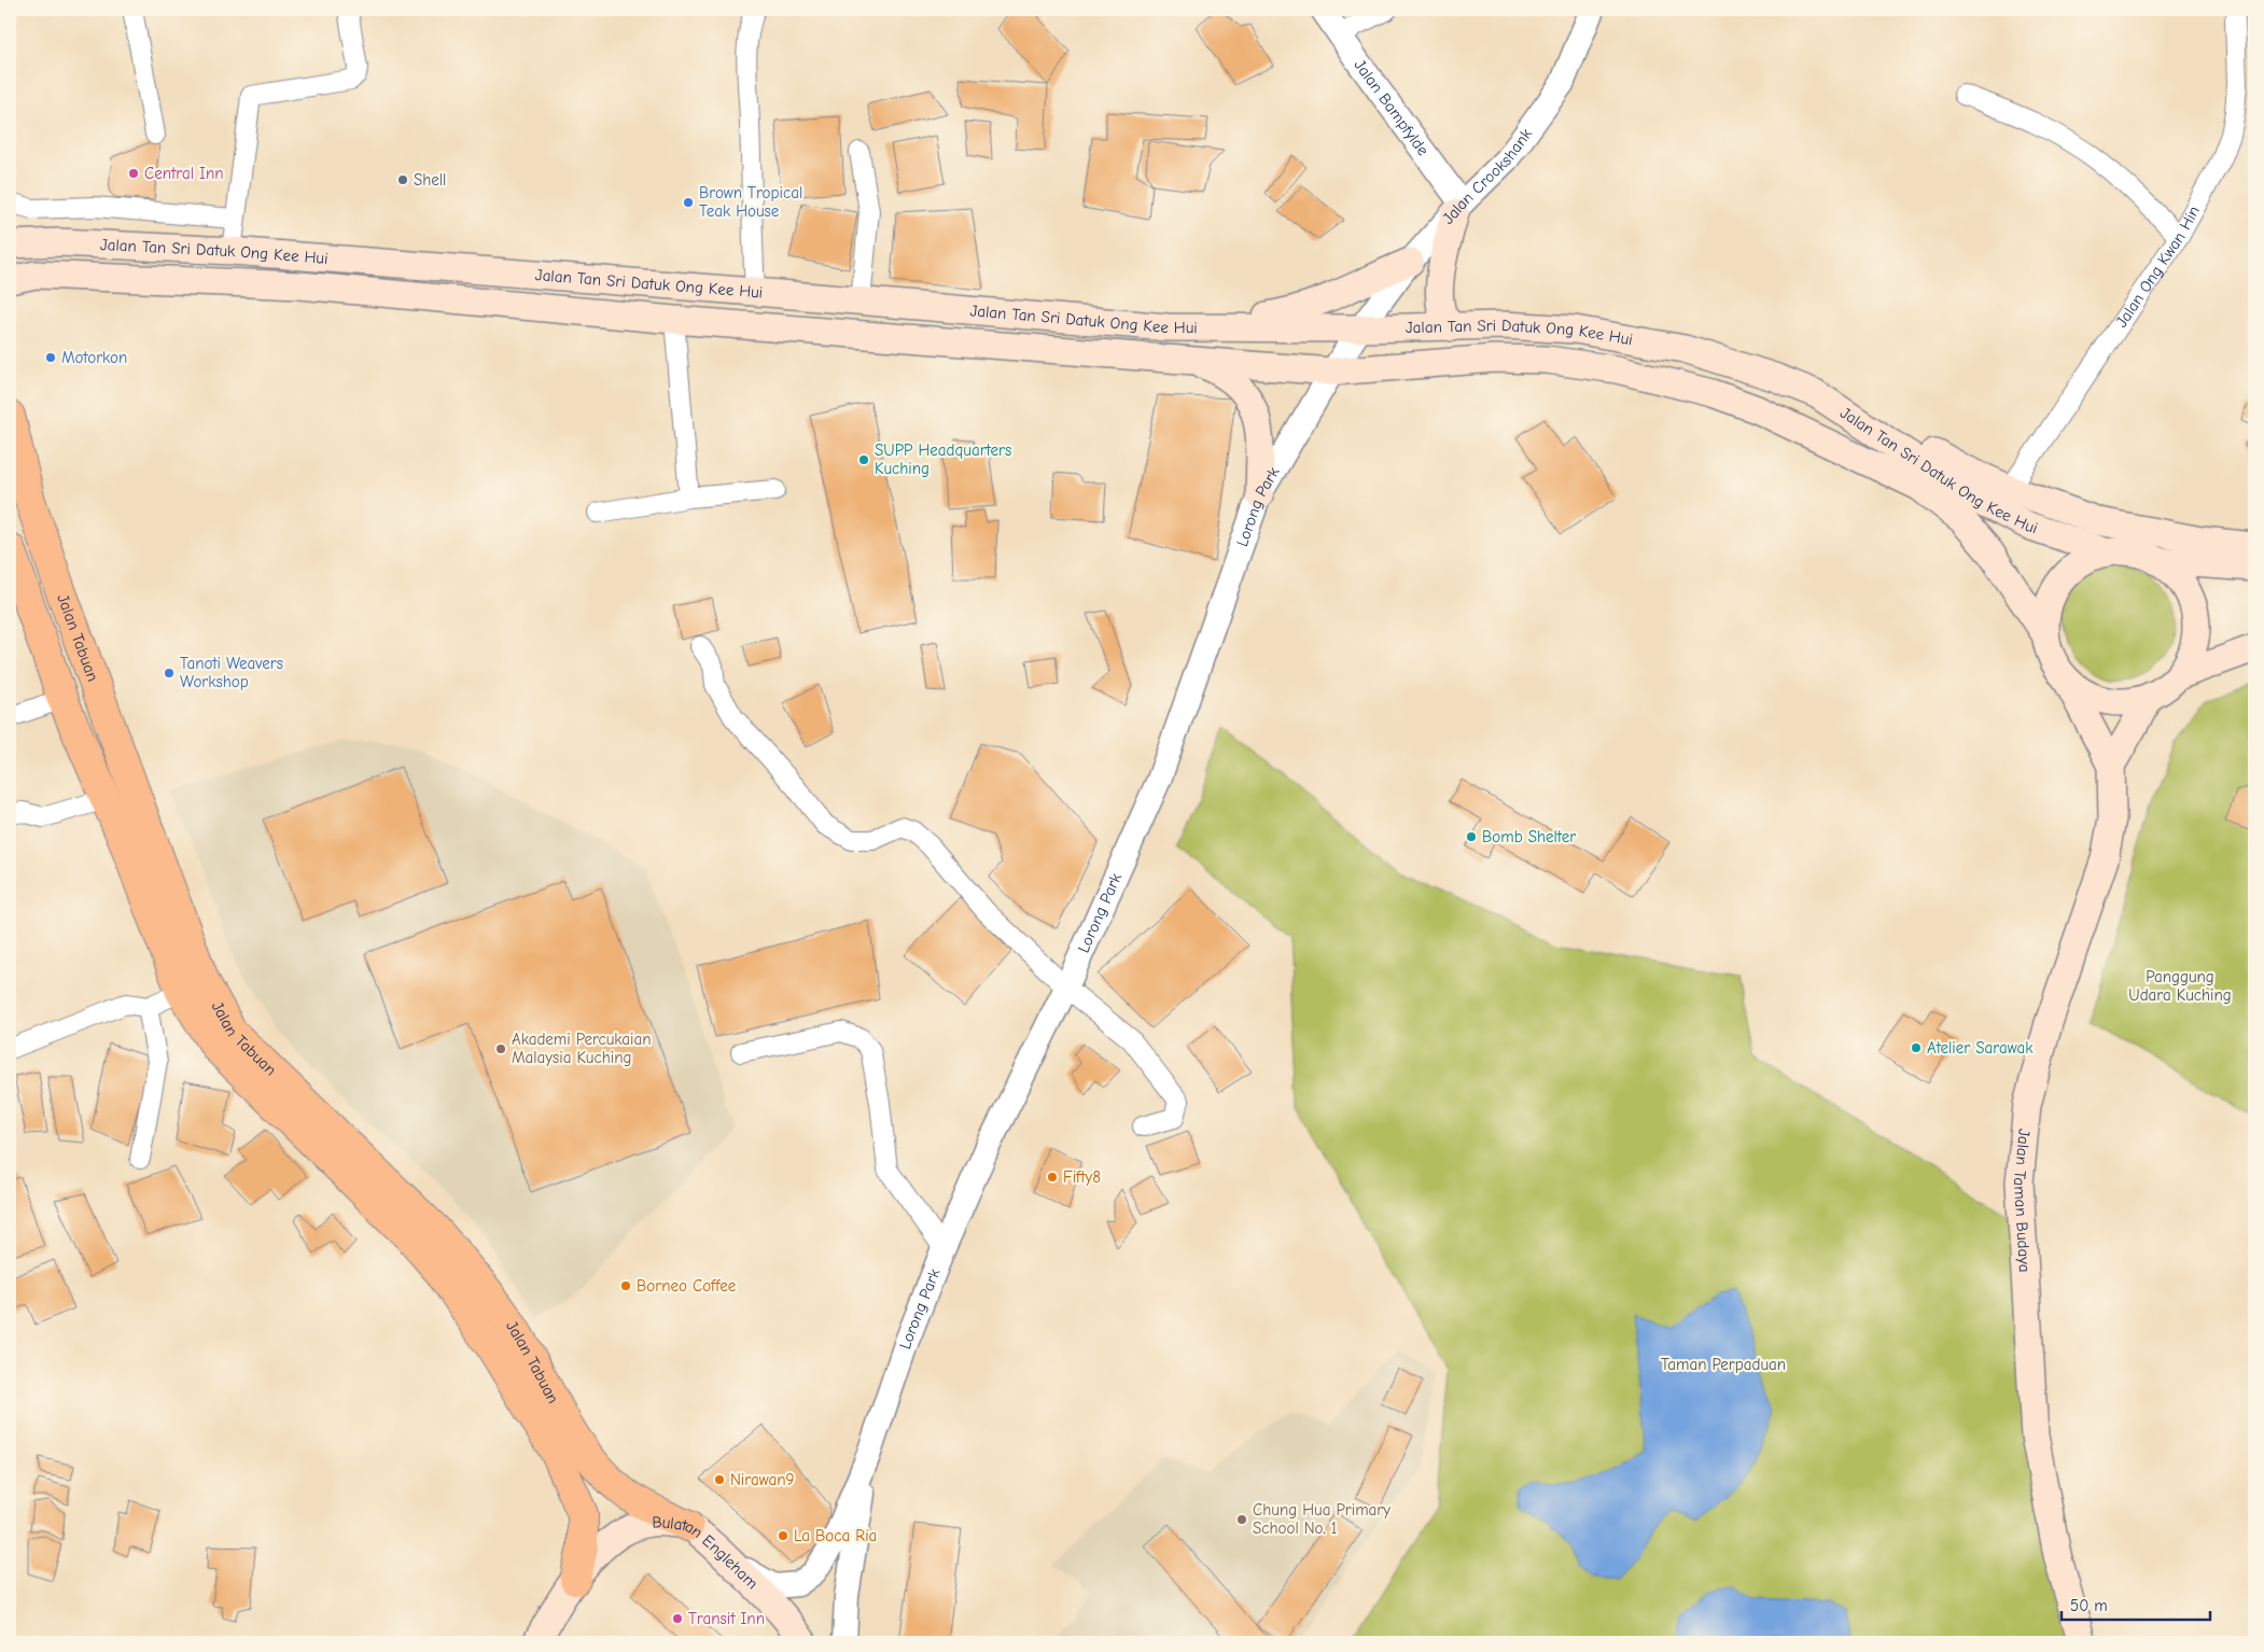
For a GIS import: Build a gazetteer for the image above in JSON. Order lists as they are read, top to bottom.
{
  "streets": {
    "main road": [
      "Jalan Tan Sri Datuk Ong Kee Hui",
      "Jalan Tabuan",
      "Jalan Taman Budaya",
      "Bulatan Engleham"
    ],
    "street": [
      "Jalan Bampfylde",
      "Jalan Crookshank",
      "Jalan Ong Kwan Hin",
      "Lorong Park"
    ]
  },
  "crossings": [
    ["Jalan Bampfylde", "Jalan Crookshank"],
    ["Jalan Crookshank", "Jalan Tan Sri Datuk Ong Kee Hui"],
    ["Jalan Crookshank", "Lorong Park"],
    ["Jalan Tan Sri Datuk Ong Kee Hui", "Lorong Park"],
    ["Jalan Tabuan", "Bulatan Engleham"]
  ],
  "parks": ["Panggung Udara Kuching", "Taman Perpaduan"],
  "places": [
    "Central Inn",
    "Shell",
    "Brown Tropical Teak House",
    "Motorkon",
    "SUPP Headquarters Kuching",
    "Tanoti Weavers Workshop",
    "Bomb Shelter",
    "Atelier Sarawak",
    "Akademi Percukaian Malaysia Kuching",
    "Fifty8",
    "Borneo Coffee",
    "Nirawan9",
    "Chung Hua Primary School No. 1",
    "La Boca Ria",
    "Transit Inn"
  ],
  "scale_bar": "50 m"
}
